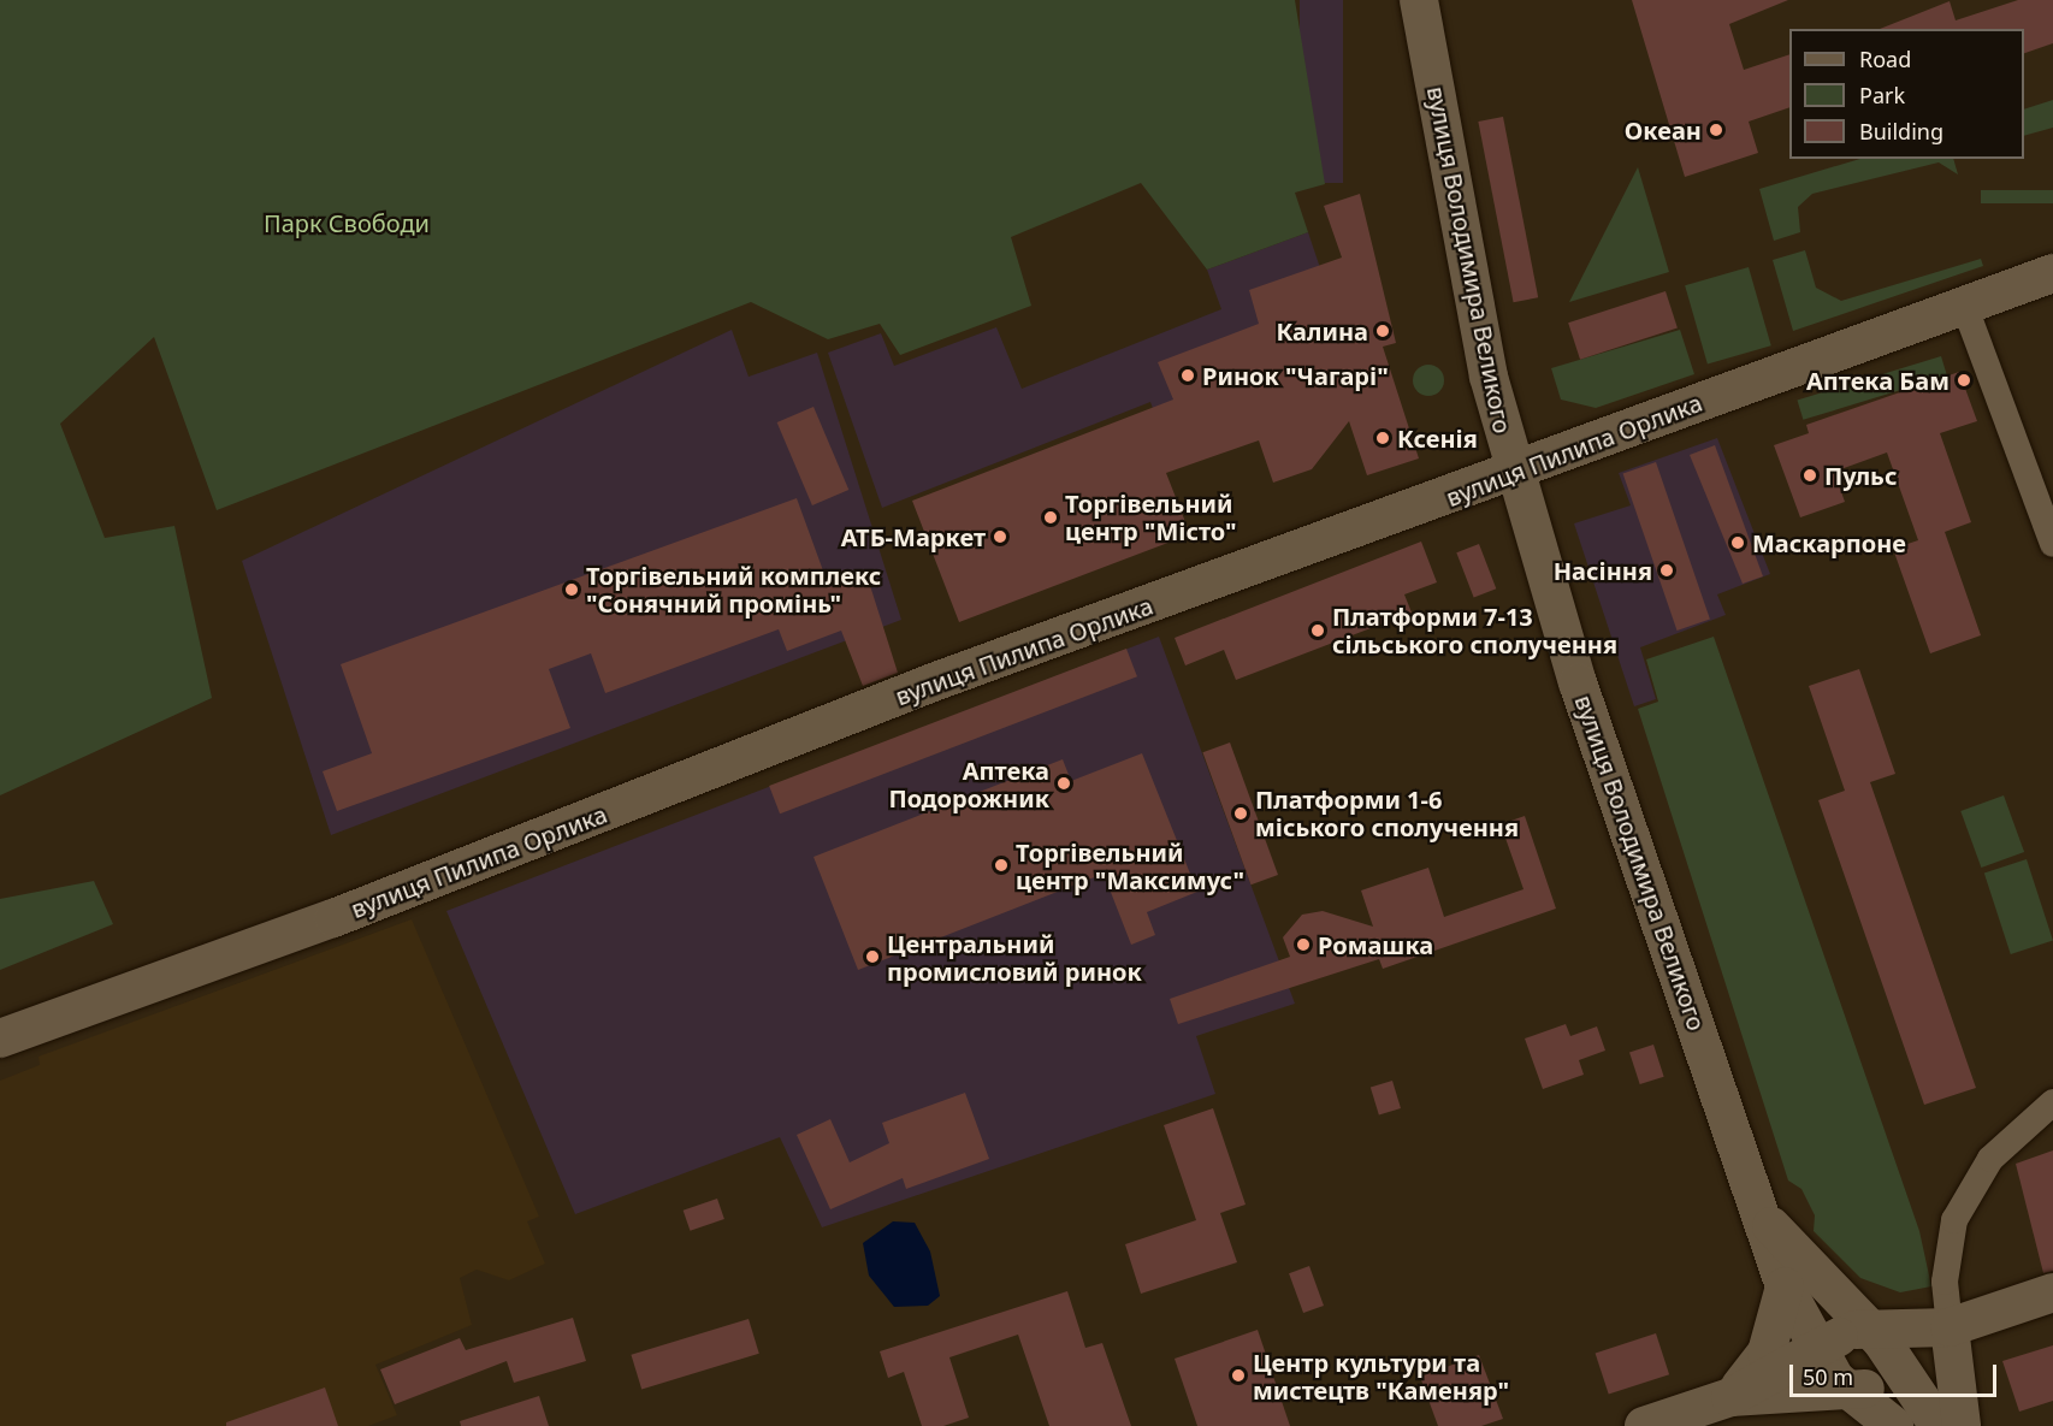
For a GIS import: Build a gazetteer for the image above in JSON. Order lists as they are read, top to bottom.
{
  "streets": {
    "main road": ["вулиця Володимира Великого", "вулиця Пилипа Орлика"]
  },
  "crossings": [
    ["вулиця Володимира Великого", "вулиця Пилипа Орлика"]
  ],
  "parks": ["Парк Свободи"],
  "places": [
    "Океан",
    "Калина",
    "Ринок \"Чагарі\"",
    "Аптека Бам",
    "Ксенія",
    "Пульс",
    "Торгівельний центр \"Місто\"",
    "АТБ-Маркет",
    "Маскарпоне",
    "Насіння",
    "Торгівельний комплекс \"Сонячний промінь\"",
    "Платформи 7-13 сільського сполучення",
    "Аптека Подорожник",
    "Платформи 1-6 міського сполучення",
    "Торгівельний центр \"Максимус\"",
    "Ромашка",
    "Центральний промисловий ринок",
    "Центр культури та мистецтв \"Каменяр\""
  ],
  "legend": ["Road", "Park", "Building"],
  "scale_bar": "50 m"
}
